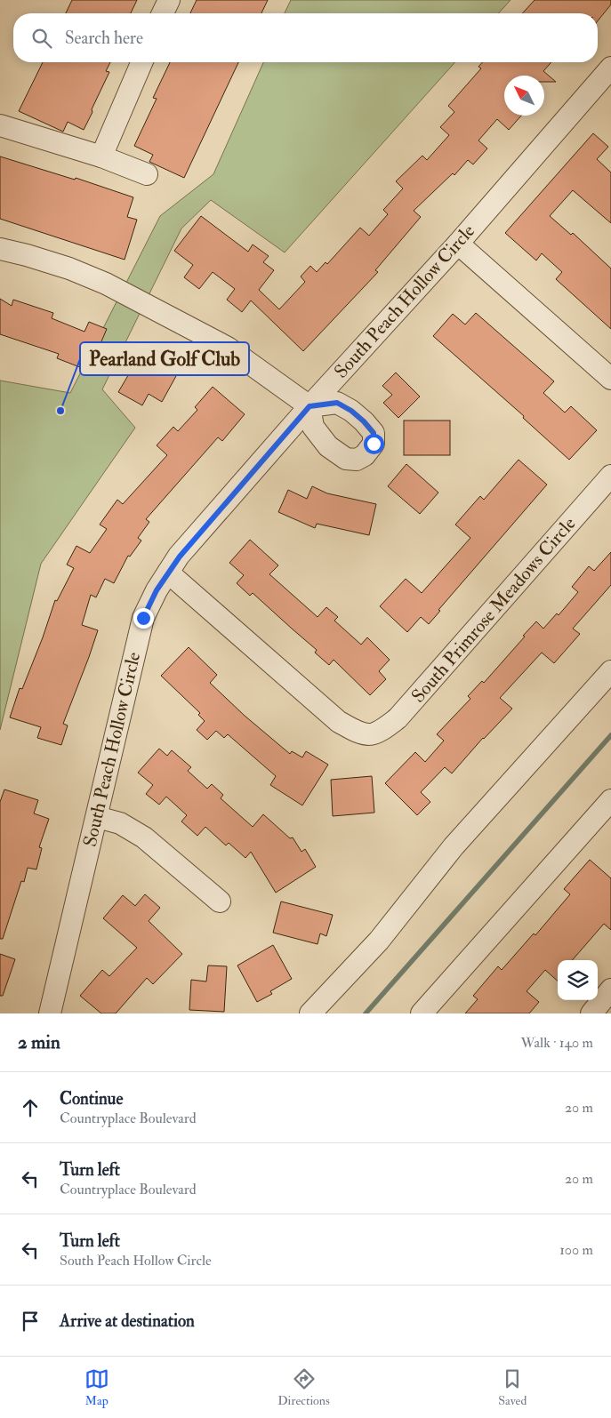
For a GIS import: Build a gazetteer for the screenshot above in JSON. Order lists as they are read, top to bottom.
{
  "streets": {
    "street": ["South Peach Hollow Circle", "South Primrose Meadows Circle"]
  },
  "crossings": [
    ["South Peach Hollow Circle", "South Primrose Meadows Circle"]
  ],
  "places": ["Pearland Golf Club"],
  "north": "top left",
  "page": {
    "search": "Search here",
    "heading": ["2 min", "Walk · 140 m"],
    "list": [
      ["Continue", "Countryplace Boulevard", "20 m"],
      ["Turn left", "Countryplace Boulevard", "20 m"],
      ["Turn left", "South Peach Hollow Circle", "100 m"],
      "Arrive at destination"
    ],
    "nav": ["Map", "Directions", "Saved"]
  }
}
